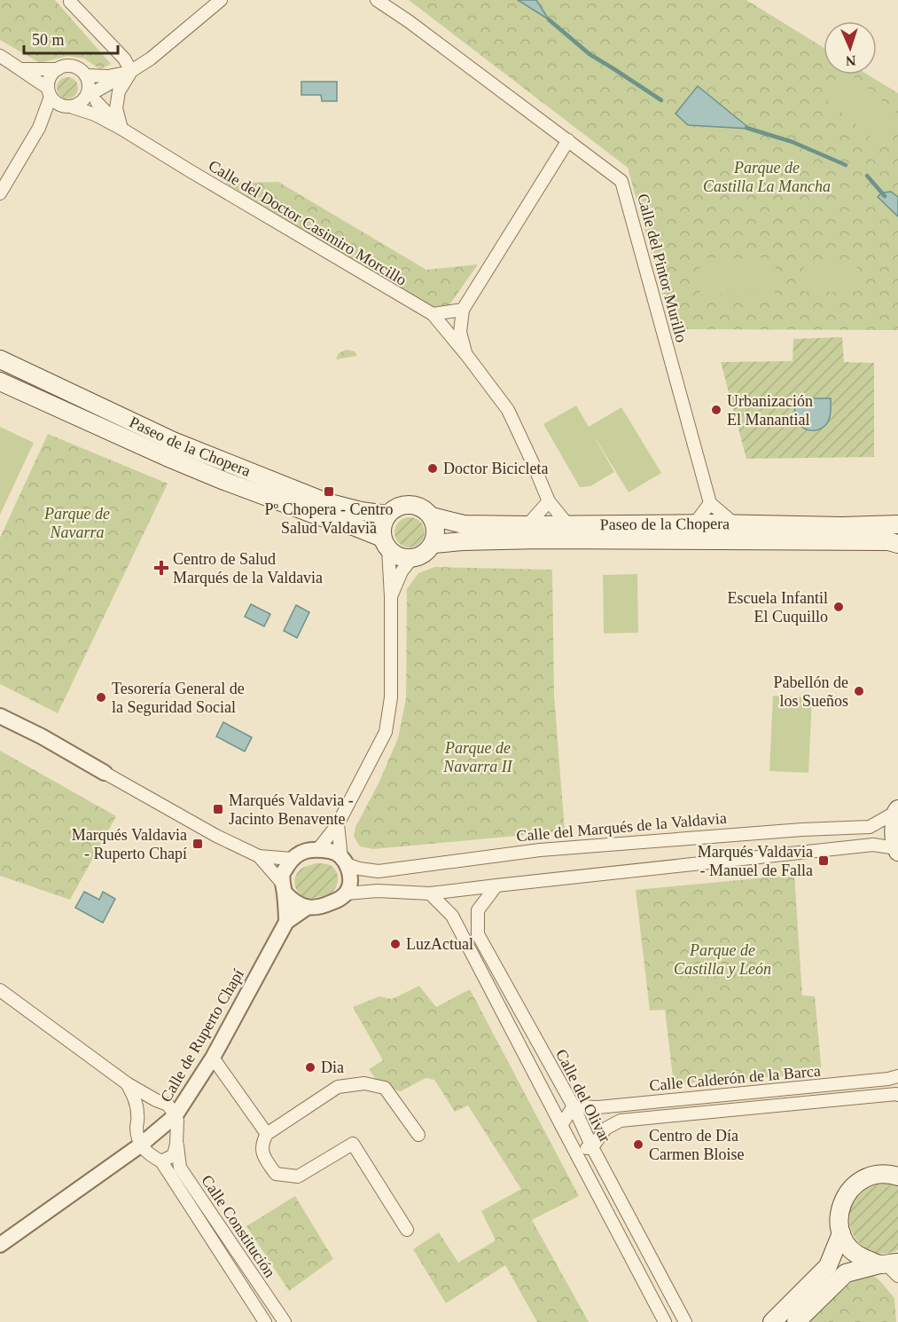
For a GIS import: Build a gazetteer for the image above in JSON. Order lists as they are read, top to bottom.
{
  "streets": {
    "main road": ["Paseo de la Chopera"],
    "street": [
      "Calle del Doctor Casimiro Morcillo",
      "Calle del Pintor Murillo",
      "Calle del Marqués de la Valdavia",
      "Calle de Ruperto Chapí",
      "Calle Calderón de la Barca",
      "Calle del Olivar",
      "Calle Constitución"
    ]
  },
  "crossings": [
    ["Calle del Doctor Casimiro Morcillo", "Paseo de la Chopera"],
    ["Calle del Marqués de la Valdavia", "Calle de Ruperto Chapí"],
    ["Calle de Ruperto Chapí", "Calle Constitución"],
    ["Calle Calderón de la Barca", "Calle del Olivar"]
  ],
  "parks": [
    "Parque de Castilla La Mancha",
    "Parque de Navarra",
    "Parque de Navarra II",
    "Parque de Castilla y León"
  ],
  "places": {
    "other": [
      "Urbanización El Manantial",
      "Doctor Bicicleta",
      "Escuela Infantil El Cuquillo",
      "Pabellón de los Sueños",
      "Tesorería General de la Seguridad Social",
      "LuzActual",
      "Dia",
      "Centro de Día Carmen Bloise"
    ],
    "transit": [
      "Pº Chopera - Centro Salud Valdavia",
      "Marqués Valdavia - Jacinto Benavente",
      "Marqués Valdavia - Ruperto Chapí",
      "Marqués Valdavia - Manuel de Falla"
    ],
    "health": ["Centro de Salud Marqués de la Valdavia"]
  },
  "scale_bar": "50 m",
  "north": "bottom"
}
